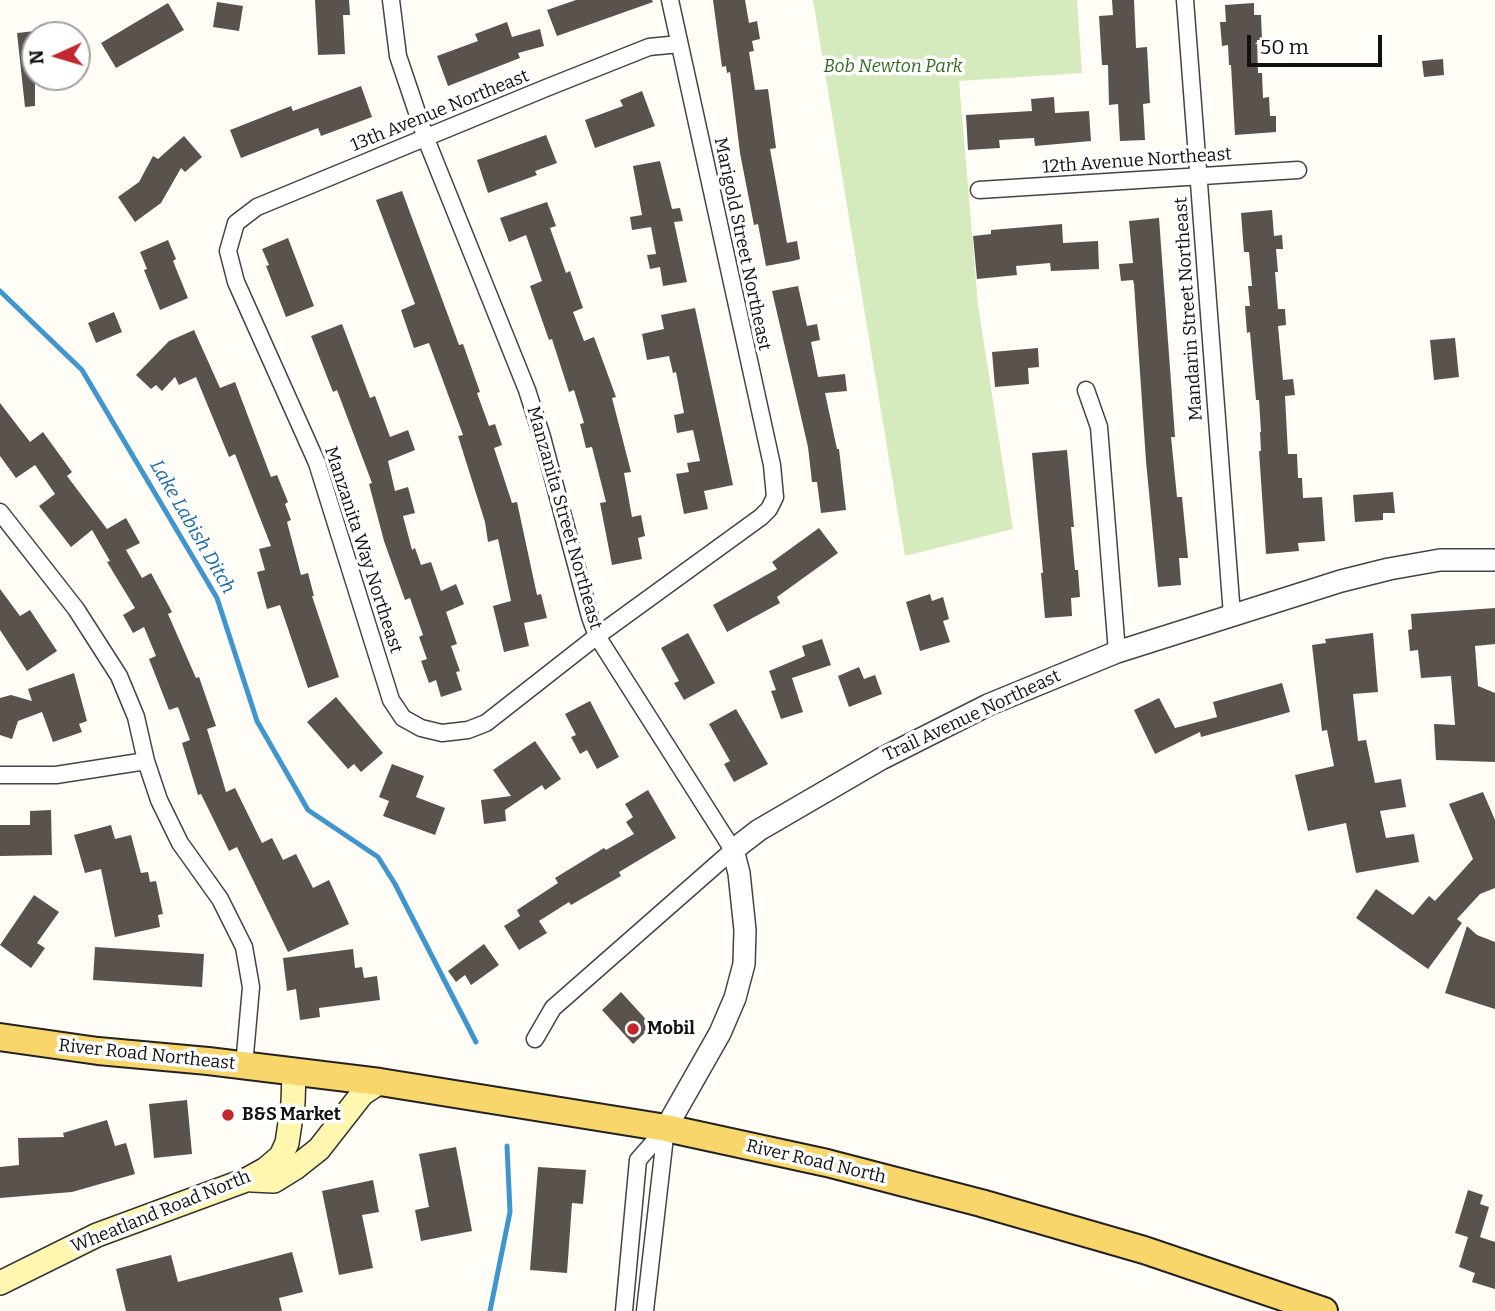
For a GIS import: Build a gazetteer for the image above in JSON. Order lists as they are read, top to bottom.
{
  "streets": {
    "main road": ["River Road Northeast", "River Road North", "Wheatland Road North"],
    "street": [
      "13th Avenue Northeast",
      "12th Avenue Northeast",
      "Marigold Street Northeast",
      "Mandarin Street Northeast",
      "Manzanita Street Northeast",
      "Manzanita Way Northeast",
      "Trail Avenue Northeast"
    ]
  },
  "crossings": [
    ["13th Avenue Northeast", "Marigold Street Northeast"],
    ["13th Avenue Northeast", "Manzanita Street Northeast"],
    ["13th Avenue Northeast", "Manzanita Way Northeast"],
    ["12th Avenue Northeast", "Mandarin Street Northeast"],
    ["Marigold Street Northeast", "Manzanita Street Northeast"],
    ["Marigold Street Northeast", "Manzanita Way Northeast"],
    ["Mandarin Street Northeast", "Trail Avenue Northeast"],
    ["Manzanita Street Northeast", "Manzanita Way Northeast"],
    ["Manzanita Street Northeast", "Trail Avenue Northeast"],
    ["Manzanita Street Northeast", "River Road North"],
    ["River Road Northeast", "River Road North"],
    ["River Road Northeast", "Wheatland Road North"],
    ["River Road North", "Wheatland Road North"]
  ],
  "water": ["Lake Labish Ditch"],
  "parks": ["Bob Newton Park"],
  "places": ["Mobil", "B&S Market"],
  "scale_bar": "50 m",
  "north": "left"
}
